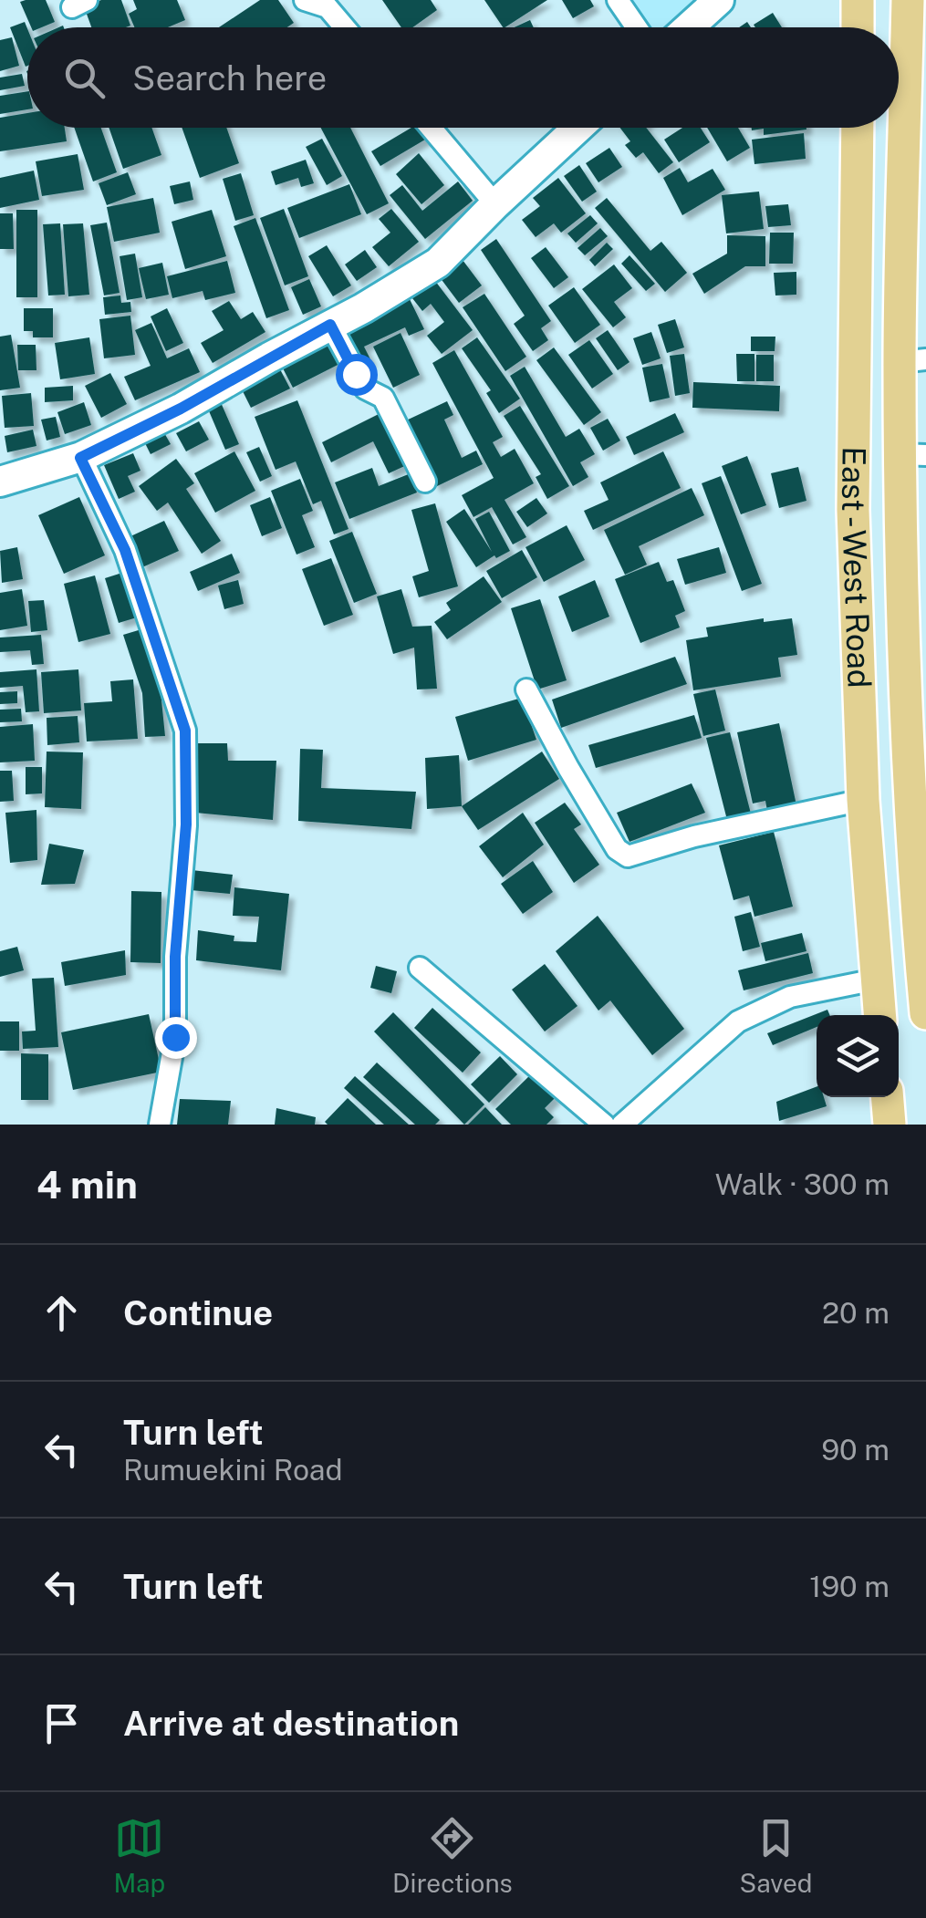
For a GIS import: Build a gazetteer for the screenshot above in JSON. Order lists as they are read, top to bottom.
{
  "streets": {
    "main road": ["East - West Road"]
  },
  "page": {
    "search": "Search here",
    "heading": ["4 min", "Walk · 300 m"],
    "list": [
      ["Continue", "20 m"],
      ["Turn left", "Rumuekini Road", "90 m"],
      ["Turn left", "190 m"],
      "Arrive at destination"
    ],
    "nav": ["Map", "Directions", "Saved"]
  }
}
